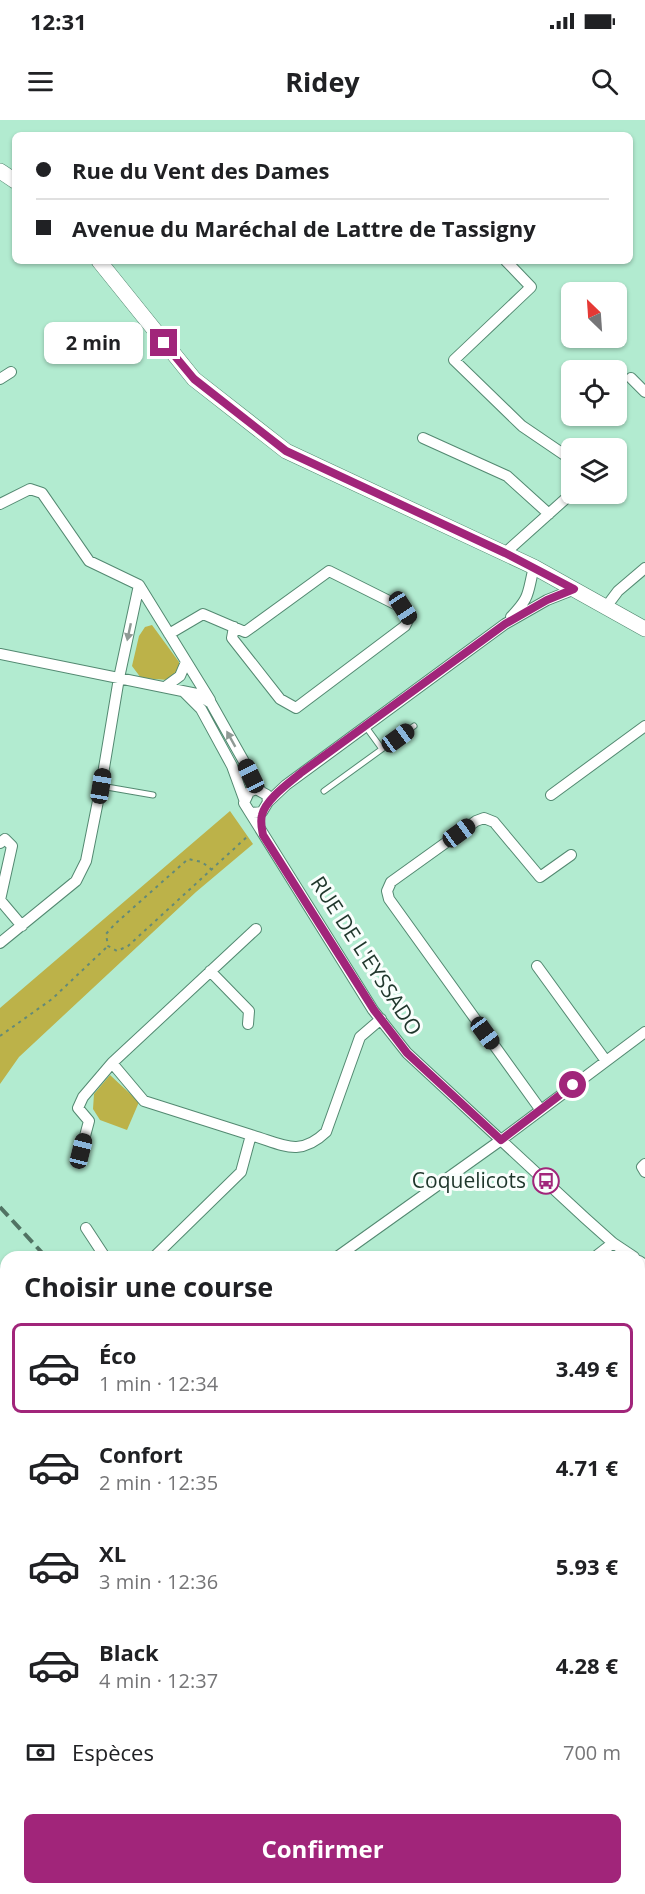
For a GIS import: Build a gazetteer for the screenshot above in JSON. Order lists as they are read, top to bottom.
{
  "streets": {
    "street": ["RUE DE L'EYSSADO"]
  },
  "places": {
    "bus stop": ["Coquelicots"]
  },
  "north": "top left",
  "page": {
    "status": "12:31",
    "header": "Ridey",
    "banner": ["Rue du Vent des Dames", "Avenue du Maréchal de Lattre de Tassigny"],
    "bubble": "2 min",
    "heading": "Choisir une course",
    "list": [
      {
        "name": "Éco",
        "note": "1 min · 12:34",
        "value": "3.49 €"
      },
      {
        "name": "Confort",
        "note": "2 min · 12:35",
        "value": "4.71 €"
      },
      {
        "name": "XL",
        "note": "3 min · 12:36",
        "value": "5.93 €"
      },
      {
        "name": "Black",
        "note": "4 min · 12:37",
        "value": "4.28 €"
      }
    ],
    "pay": ["Espèces", "700 m"],
    "buttons": "Confirmer"
  }
}
